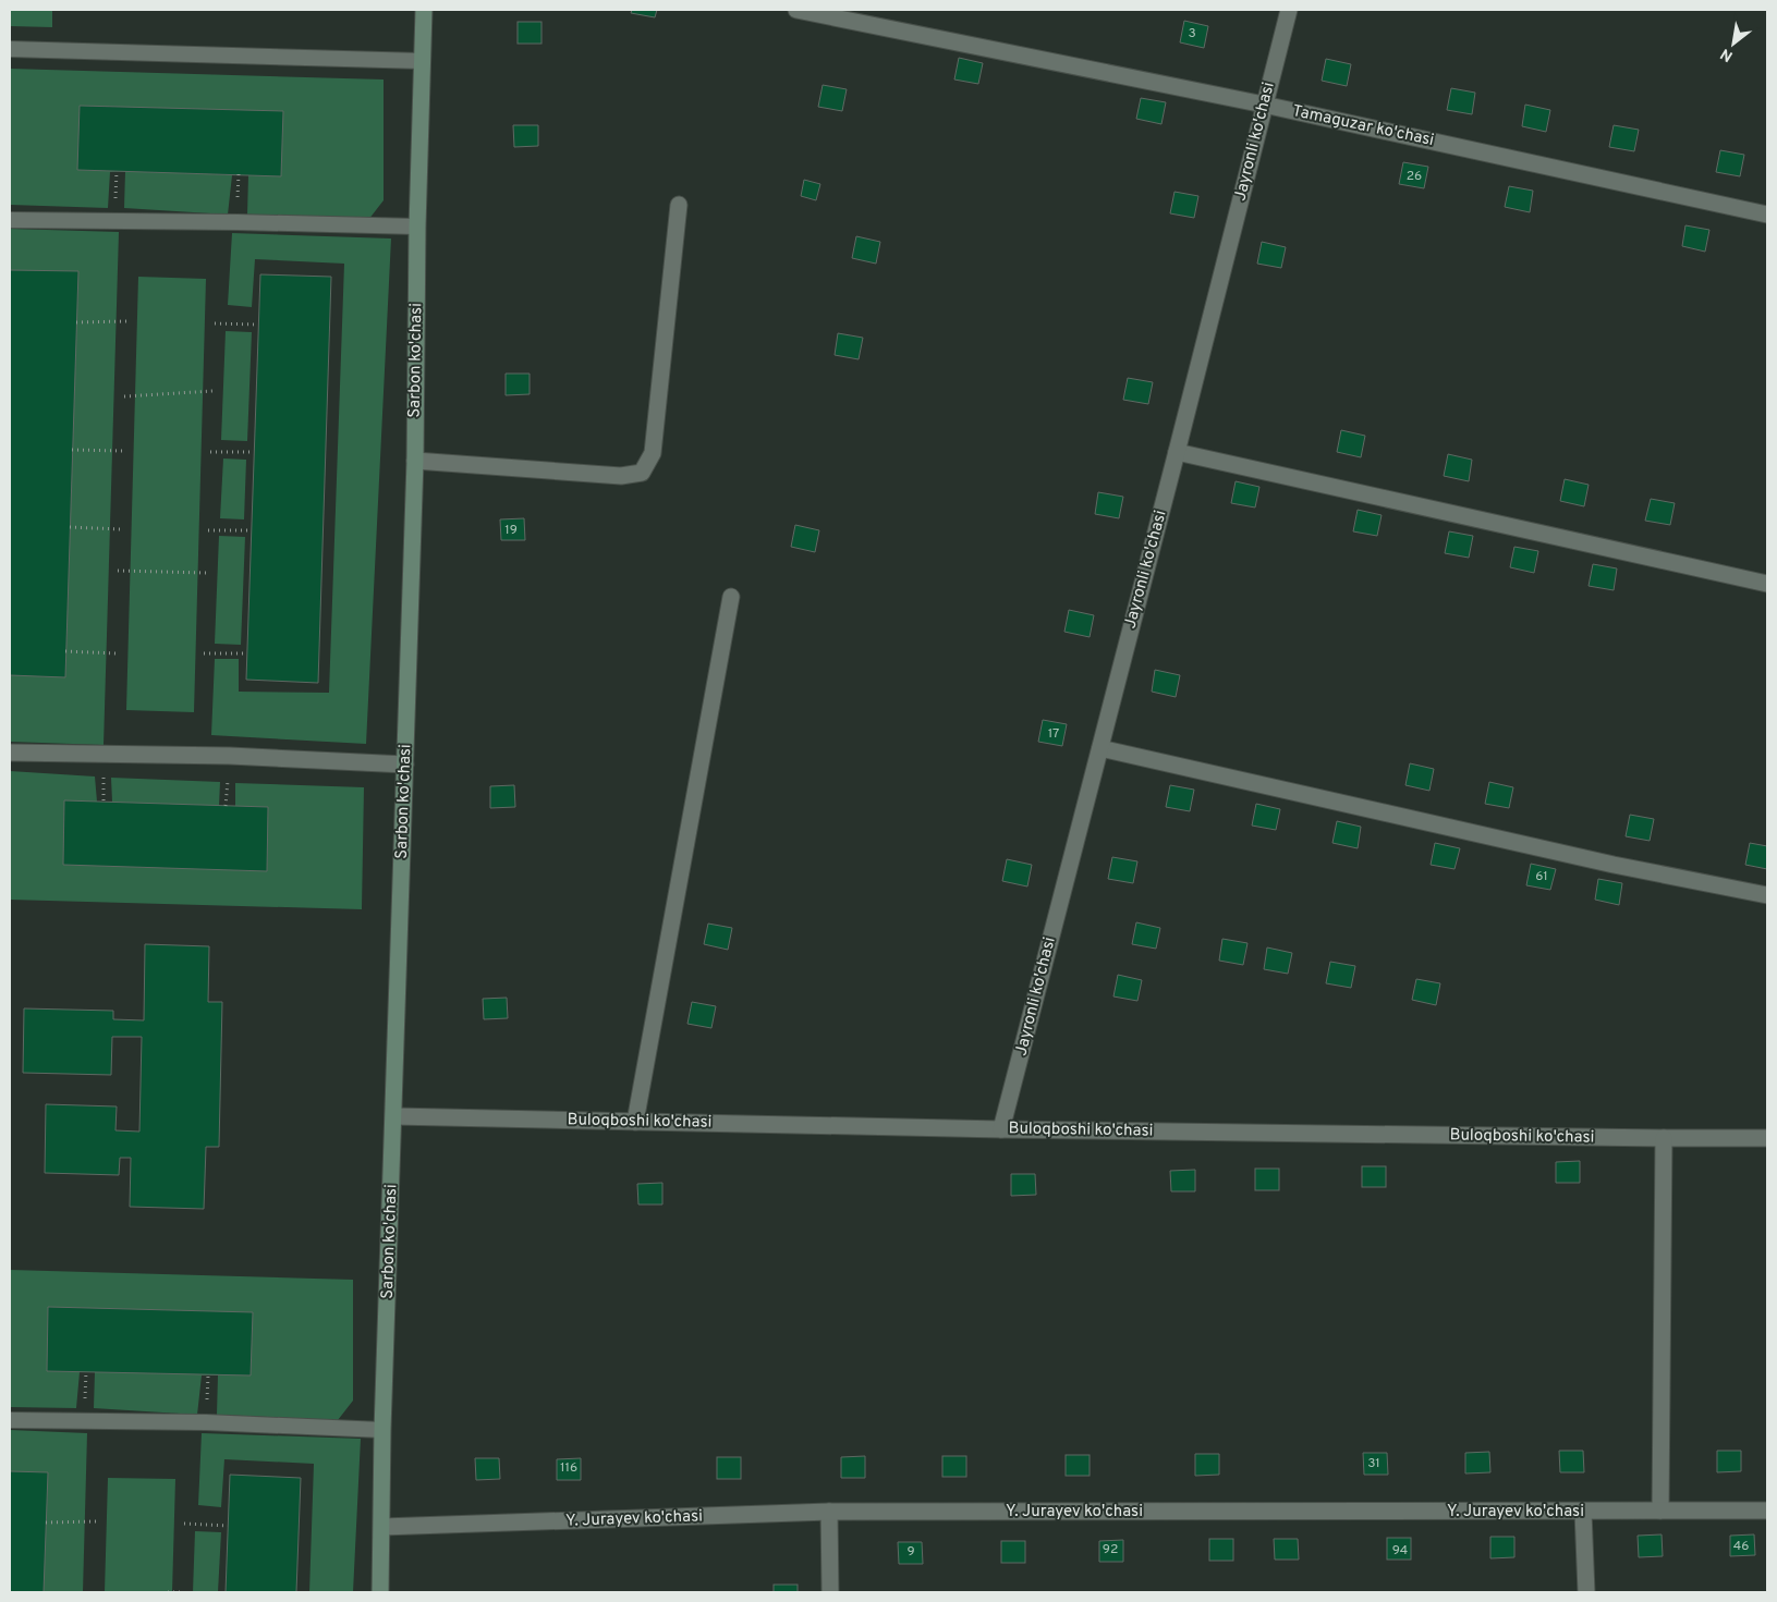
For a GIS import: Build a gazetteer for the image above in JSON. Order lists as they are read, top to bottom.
{
  "streets": {
    "street": [
      "Tamaguzar ko'chasi",
      "Jayronli ko'chasi",
      "Sarbon ko'chasi",
      "Buloqboshi ko'chasi",
      "Y. Jurayev ko'chasi"
    ]
  },
  "crossings": [
    ["Tamaguzar ko'chasi", "Jayronli ko'chasi"],
    ["Jayronli ko'chasi", "Buloqboshi ko'chasi"],
    ["Sarbon ko'chasi", "Buloqboshi ko'chasi"],
    ["Sarbon ko'chasi", "Y. Jurayev ko'chasi"]
  ],
  "house_numbers": [
    "3",
    "26",
    "19",
    "17",
    "61",
    "31",
    "116",
    "46",
    "92",
    "94",
    "9"
  ],
  "north": "bottom left"
}
